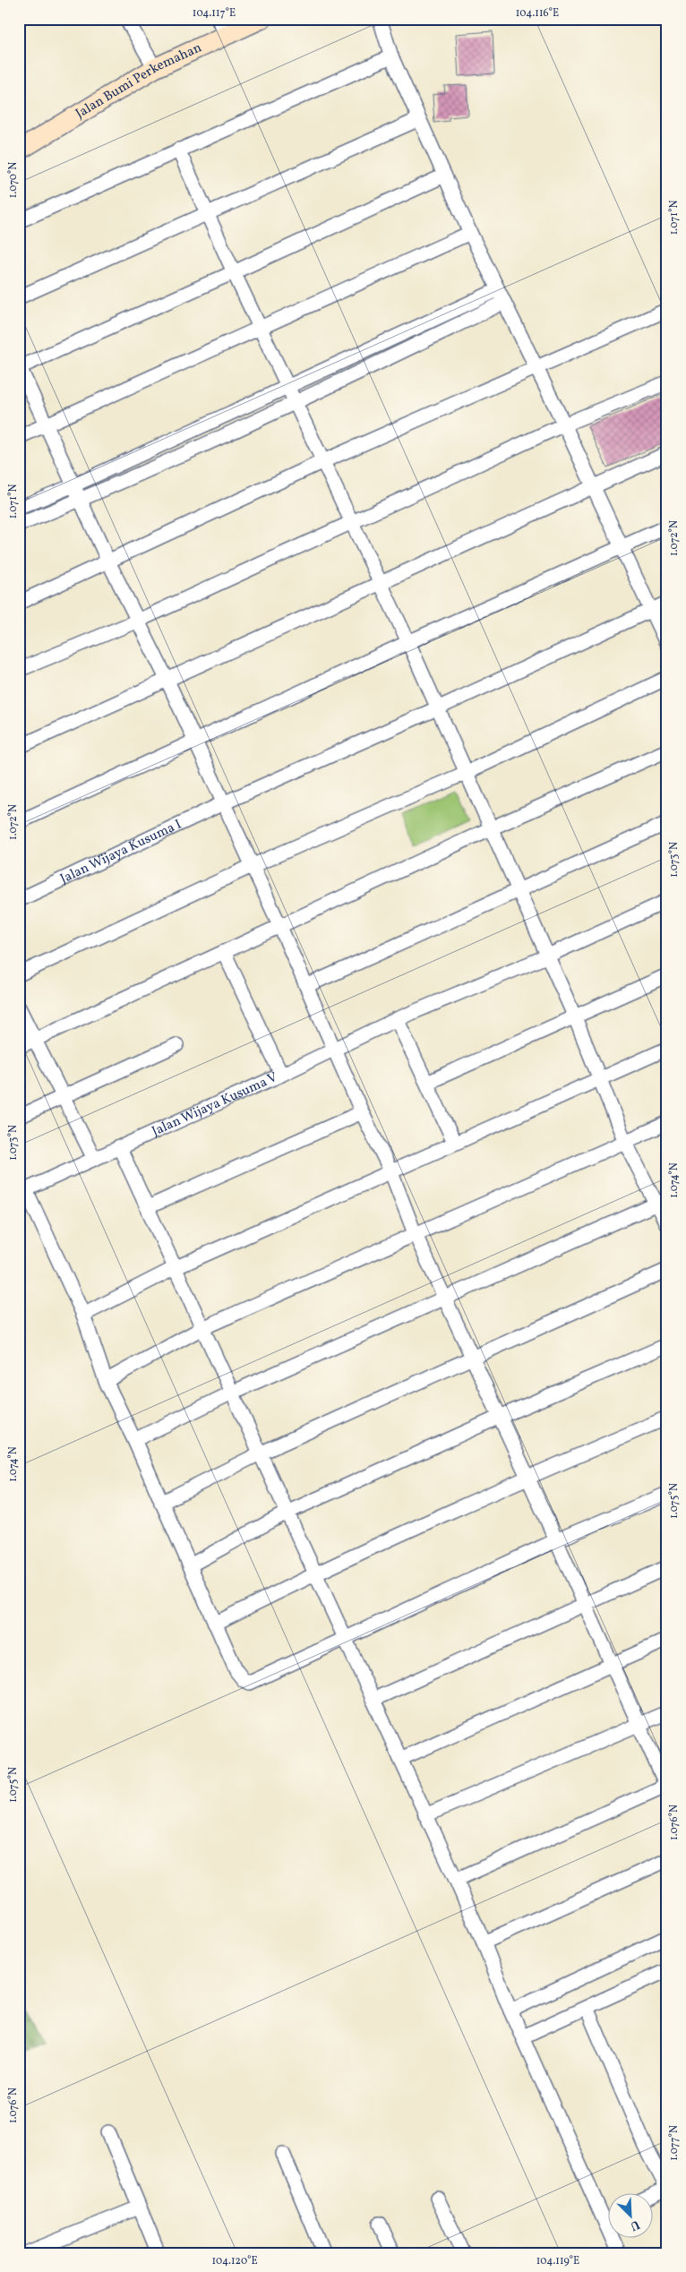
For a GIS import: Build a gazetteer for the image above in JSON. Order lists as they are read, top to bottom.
{
  "streets": {
    "street": ["Jalan Bumi Perkemahan", "Jalan Wijaya Kusuma I", "Jalan Wijaya Kusuma V"]
  },
  "north": "bottom right",
  "coordinates": [
    "104.117°E",
    "104.116°E",
    "1.070°N",
    "1.071°N",
    "1.072°N",
    "1.073°N",
    "1.074°N",
    "1.075°N",
    "1.076°N",
    "1.077°N",
    "104.120°E",
    "104.119°E"
  ]
}
